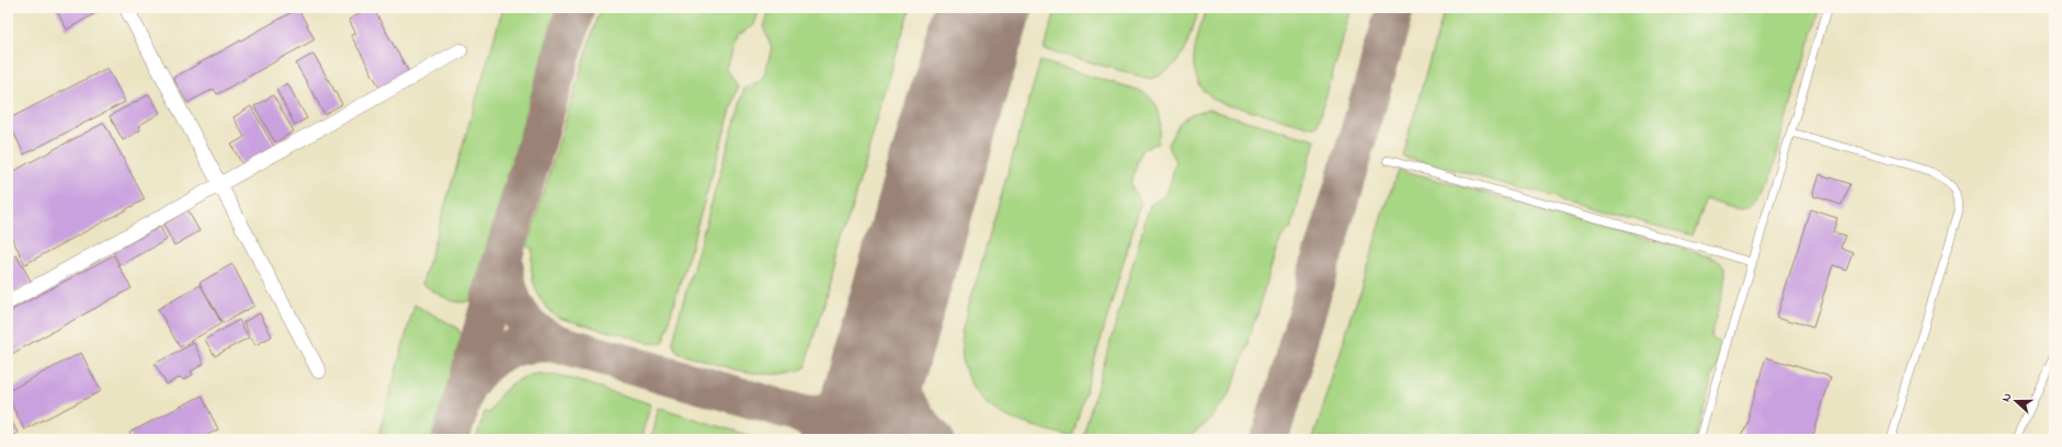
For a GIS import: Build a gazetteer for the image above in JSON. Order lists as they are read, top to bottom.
{
  "north": "left"
}
